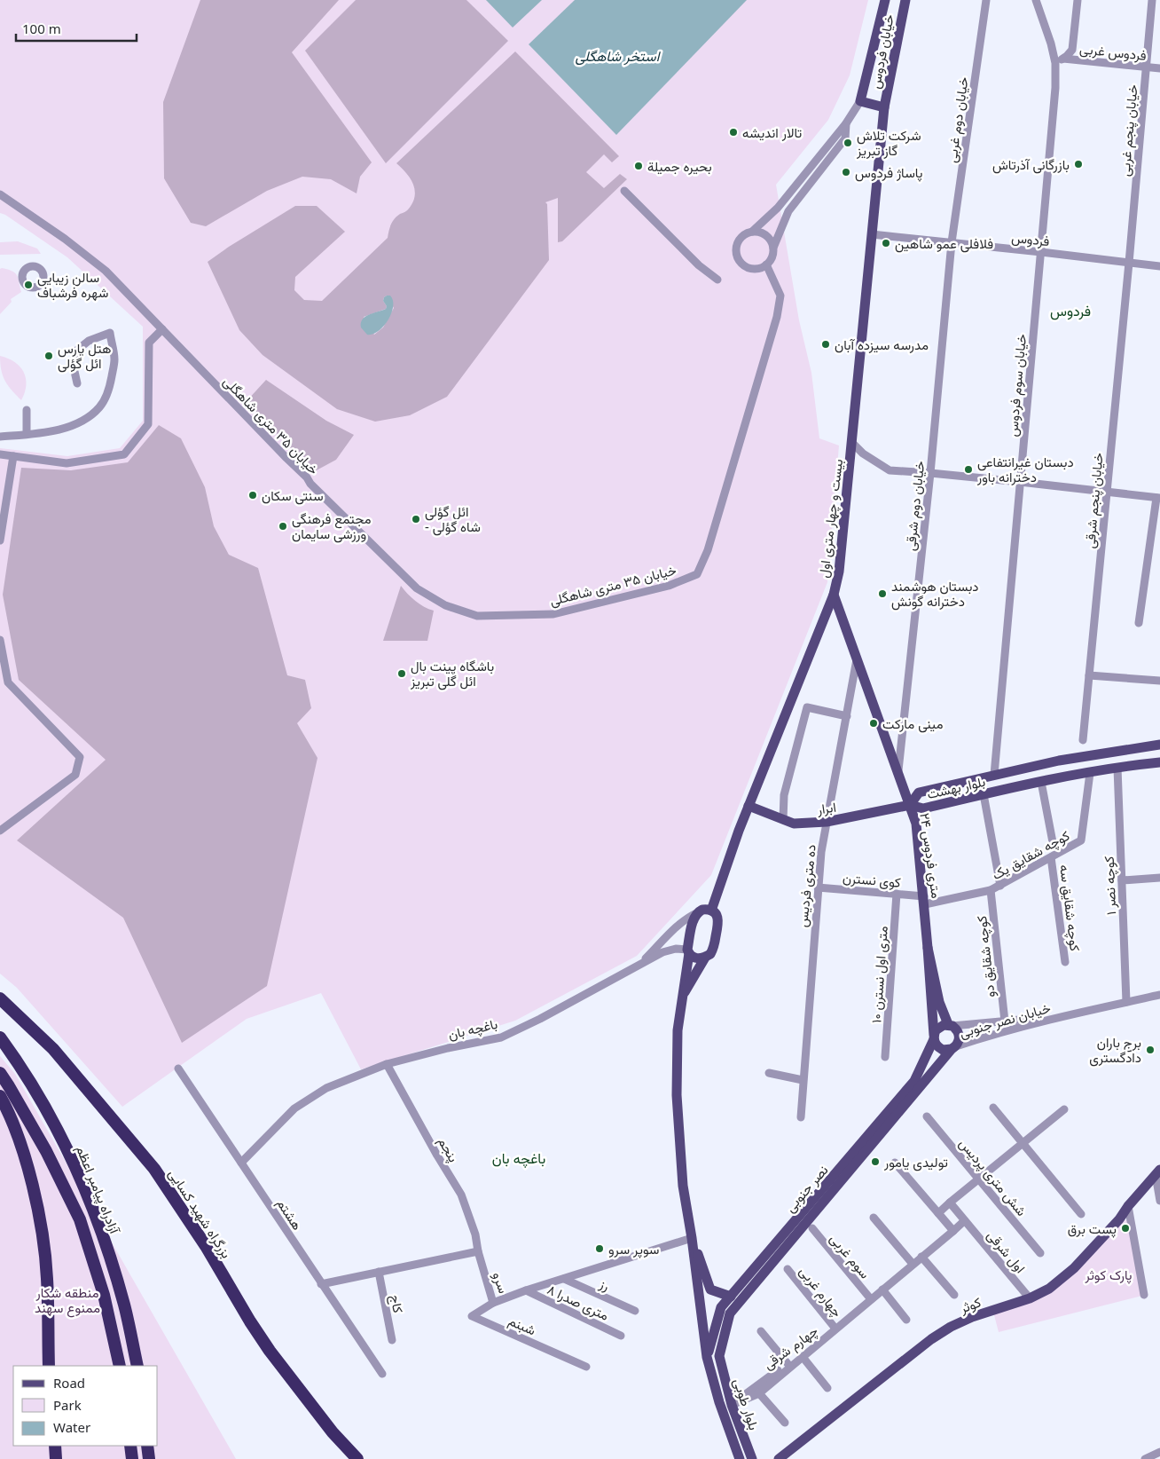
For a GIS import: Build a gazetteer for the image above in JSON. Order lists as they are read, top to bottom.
{
  "streets": {
    "highway": ["آزادراه پیامبر اعظم", "بزرگراه شهید کسایی"],
    "main road": [
      "خیابان فردوس",
      "بیست و چهار متری اول",
      "بلوار بهشت",
      "ابرار",
      "۲۴ متری فردوس",
      "نصر جنوبی",
      "کوثر",
      "بلوار طوبی"
    ],
    "street": [
      "فردوس غربی",
      "خیابان دوم غربی",
      "خیابان پنجم غربی",
      "فردوس",
      "خیابان سوم فردوس",
      "خیابان ۳۵ متری شاهگلی",
      "خیابان پنجم شرقی",
      "خیابان دوم شرقی",
      "کوچه شقایق یک",
      "کوی نسترن",
      "ده متری فردیس",
      "کوچه نصر ۱",
      "کوچه شقایق سه",
      "کوچه شقایق دو",
      "۱۰ متری اول نسترن",
      "خیابان نصر جنوبی",
      "باغچه بان",
      "پنجم",
      "شش متری پردیس",
      "هشتم",
      "اول شرقی",
      "سوم غربی",
      "سرو",
      "رز",
      "چهارم غربی",
      "۸ متری صدرا",
      "کاج",
      "شبنم",
      "چهارم شرقی"
    ]
  },
  "crossings": [
    ["خیابان فردوس", "بیست و چهار متری اول"],
    ["فردوس غربی", "خیابان پنجم غربی"],
    ["خیابان دوم غربی", "فردوس"],
    ["خیابان دوم غربی", "خیابان دوم شرقی"],
    ["خیابان پنجم غربی", "فردوس"],
    ["خیابان پنجم غربی", "خیابان پنجم شرقی"],
    ["فردوس", "خیابان سوم فردوس"],
    ["فردوس", "خیابان پنجم شرقی"],
    ["فردوس", "خیابان دوم شرقی"],
    ["فردوس", "بیست و چهار متری اول"],
    ["خیابان سوم فردوس", "بلوار بهشت"],
    ["خیابان دوم شرقی", "۲۴ متری فردوس"],
    ["بیست و چهار متری اول", "ابرار"],
    ["بیست و چهار متری اول", "۲۴ متری فردوس"],
    ["بلوار بهشت", "ابرار"],
    ["بلوار بهشت", "کوچه شقایق یک"],
    ["بلوار بهشت", "۲۴ متری فردوس"],
    ["بلوار بهشت", "کوچه نصر ۱"],
    ["ابرار", "۲۴ متری فردوس"],
    ["ابرار", "ده متری فردیس"],
    ["کوچه شقایق یک", "۲۴ متری فردوس"],
    ["کوچه شقایق یک", "کوی نسترن"],
    ["کوچه شقایق یک", "کوچه شقایق سه"],
    ["کوچه شقایق یک", "کوچه شقایق دو"],
    ["۲۴ متری فردوس", "کوی نسترن"],
    ["۲۴ متری فردوس", "ده متری فردیس"],
    ["۲۴ متری فردوس", "خیابان نصر جنوبی"],
    ["۲۴ متری فردوس", "نصر جنوبی"],
    ["کوی نسترن", "ده متری فردیس"],
    ["کوی نسترن", "۱۰ متری اول نسترن"],
    ["کوچه نصر ۱", "خیابان نصر جنوبی"],
    ["کوچه شقایق دو", "خیابان نصر جنوبی"],
    ["خیابان نصر جنوبی", "نصر جنوبی"],
    ["باغچه بان", "پنجم"],
    ["باغچه بان", "هشتم"],
    ["پنجم", "سرو"],
    ["نصر جنوبی", "بلوار طوبی"],
    ["اول شرقی", "کوثر"],
    ["سرو", "رز"],
    ["سرو", "۸ متری صدرا"],
    ["سرو", "شبنم"],
    ["سرو", "بلوار طوبی"],
    ["چهارم غربی", "چهارم شرقی"],
    ["چهارم شرقی", "بلوار طوبی"]
  ],
  "districts": ["فردوس", "باغچه بان"],
  "water": ["استخر شاهگلی"],
  "parks": ["پارک کوثر", "منطقه شکار ممنوع سهند"],
  "places": [
    "تالار اندیشه",
    "شرکت تلاش گاز تبریز",
    "بازرگانی آذرتاش",
    "بحیره جمیلة",
    "پاساژ فردوس",
    "فلافلی عمو شاهین",
    "سالن زیبایی شهره فرشباف",
    "مدرسه سیزده آبان",
    "هتل پارس ائل گؤلی",
    "دبستان غیرانتفاعی دخترانه باور",
    "سنتی سکان",
    "ائل گؤلی - شاه گؤلی",
    "مجتمع فرهنگی ورزشی سایمان",
    "دبستان هوشمند دخترانه گونش",
    "باشگاه پینت بال ائل گلی تبریز",
    "مینی مارکت",
    "برج باران دادگستری",
    "تولیدی یامور",
    "پست برق",
    "سوپر سرو"
  ],
  "legend": ["Road", "Park", "Water"],
  "scale_bar": "100 m"
}
